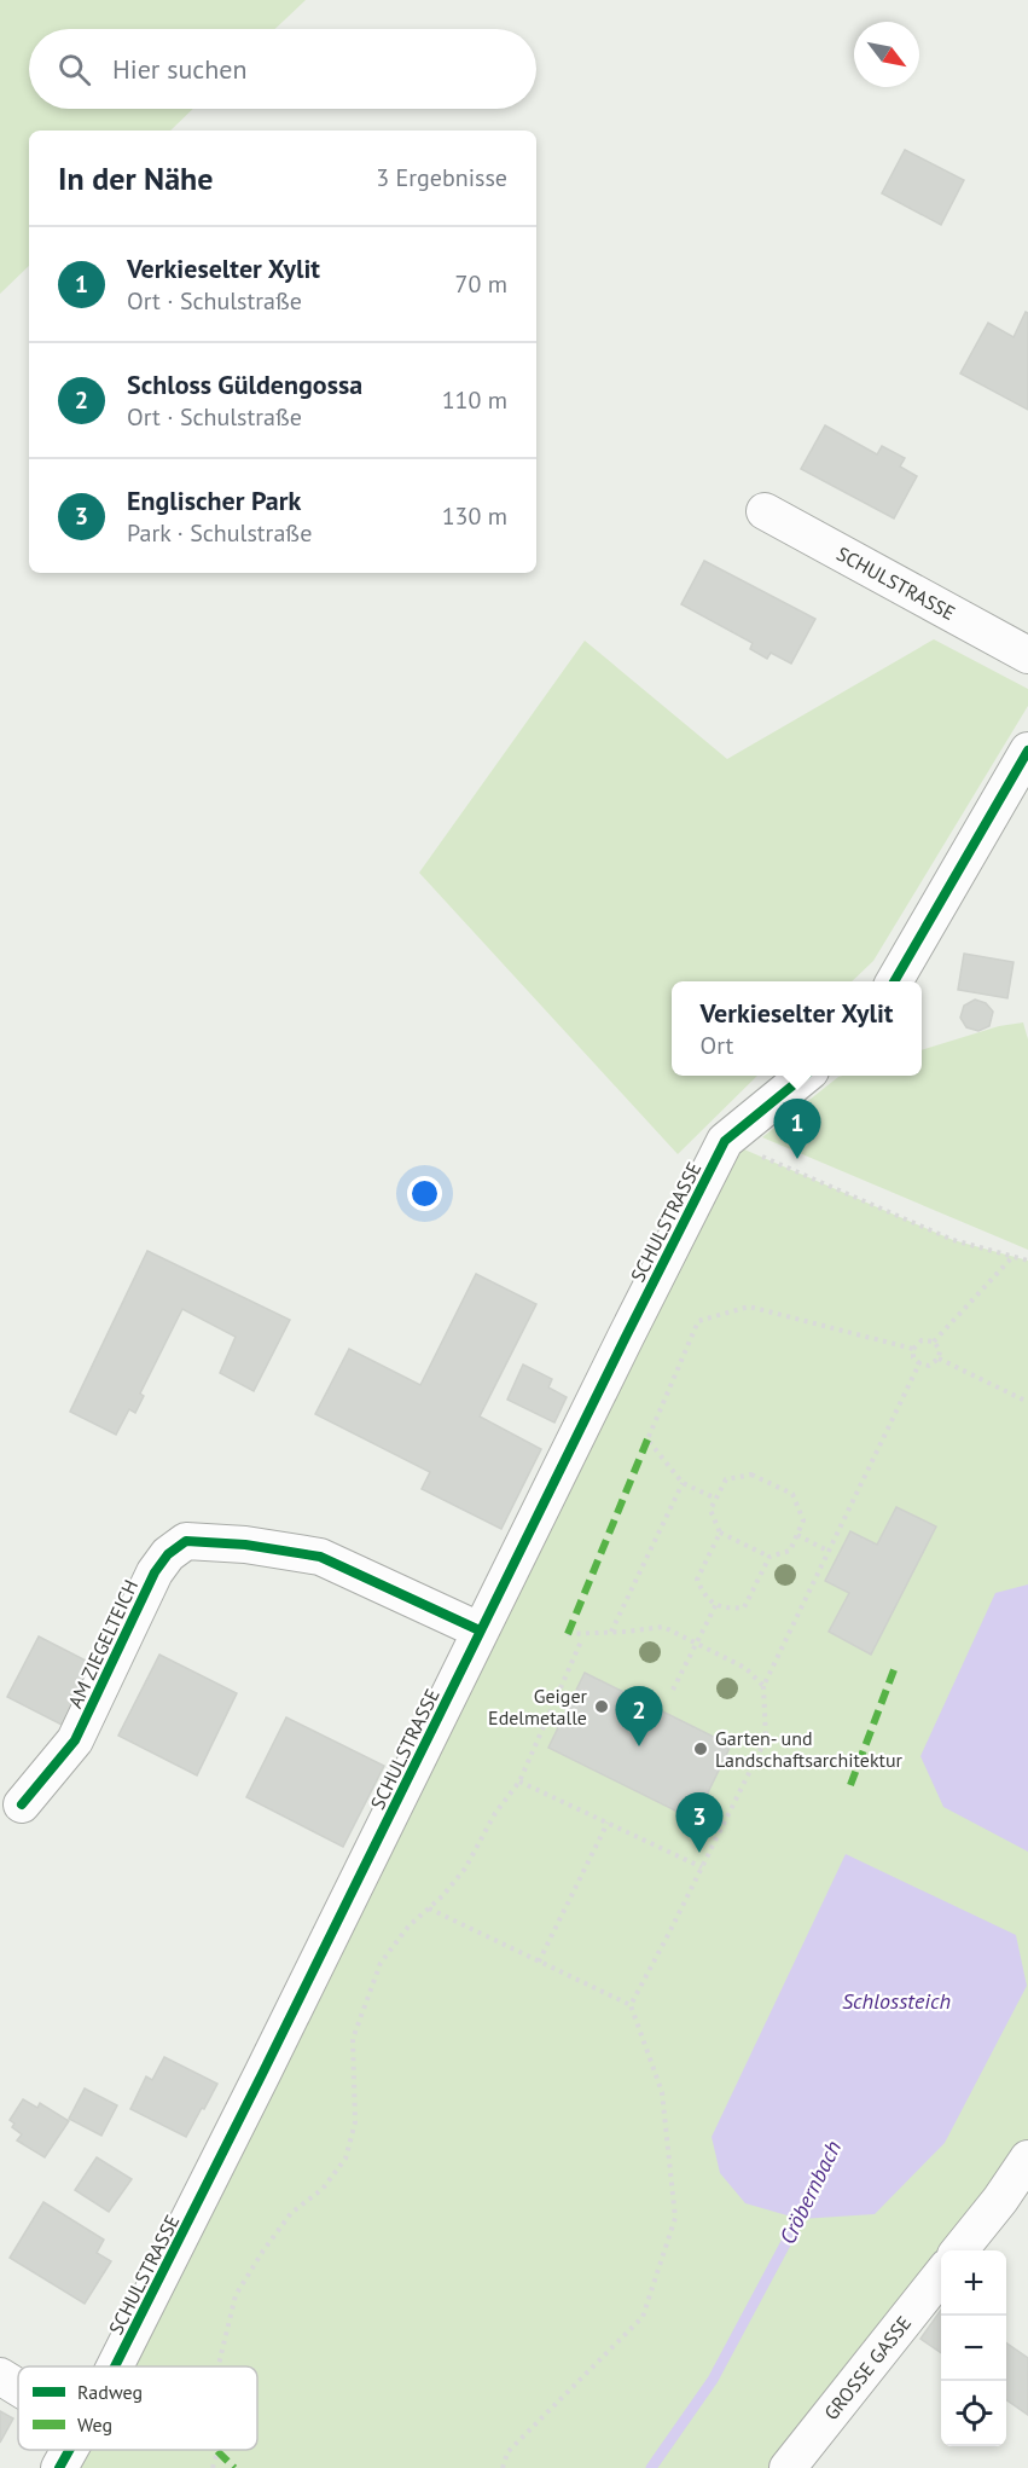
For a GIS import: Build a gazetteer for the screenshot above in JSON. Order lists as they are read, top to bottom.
{
  "streets": {
    "street": ["SCHULSTRASSE", "AM ZIEGELTEICH", "GROSSE GASSE"]
  },
  "crossings": [
    ["SCHULSTRASSE", "AM ZIEGELTEICH"]
  ],
  "water": ["Schlossteich", "Cröbernbach"],
  "places": ["Geiger Edelmetalle", "Garten- und Landschaftsarchitektur"],
  "legend": ["Radweg", "Weg"],
  "north": "bottom right",
  "page": {
    "search": "Hier suchen",
    "heading": ["In der Nähe", "3 Ergebnisse"],
    "list": [
      {
        "mark": "1",
        "name": "Verkieselter Xylit",
        "note": "Ort · Schulstraße",
        "value": "70 m"
      },
      {
        "mark": "2",
        "name": "Schloss Güldengossa",
        "note": "Ort · Schulstraße",
        "value": "110 m"
      },
      {
        "mark": "3",
        "name": "Englischer Park",
        "note": "Park · Schulstraße",
        "value": "130 m"
      }
    ],
    "popup": ["Verkieselter Xylit", "Ort"],
    "pins": ["1", "2", "3"],
    "map_buttons": ["+", "−"]
  }
}
